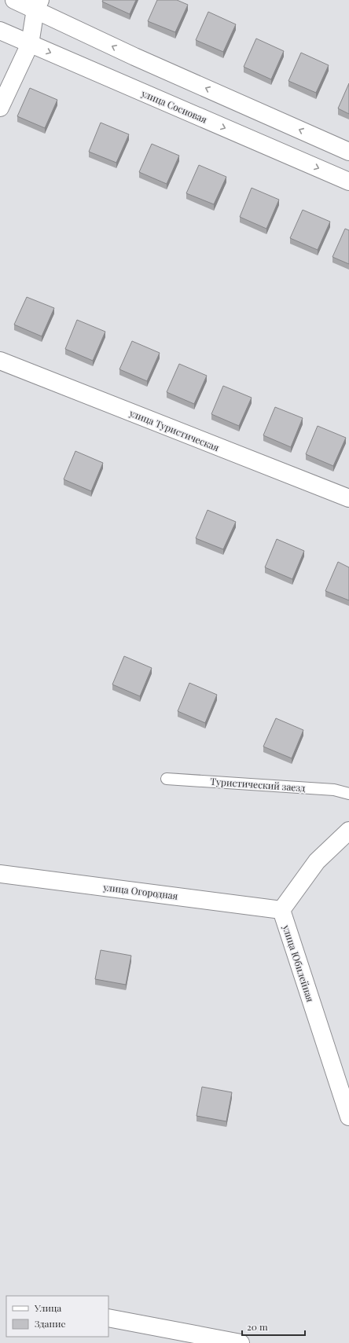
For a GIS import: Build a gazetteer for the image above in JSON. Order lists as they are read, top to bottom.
{
  "streets": {
    "street": [
      "улица Сосновая",
      "улица Туристическая",
      "улица Огородная",
      "улица Юбилейная"
    ],
    "lane": ["Туристический заезд"]
  },
  "crossings": [
    ["улица Огородная", "улица Юбилейная"]
  ],
  "legend": ["Улица", "Здание"],
  "scale_bar": "20 m"
}
